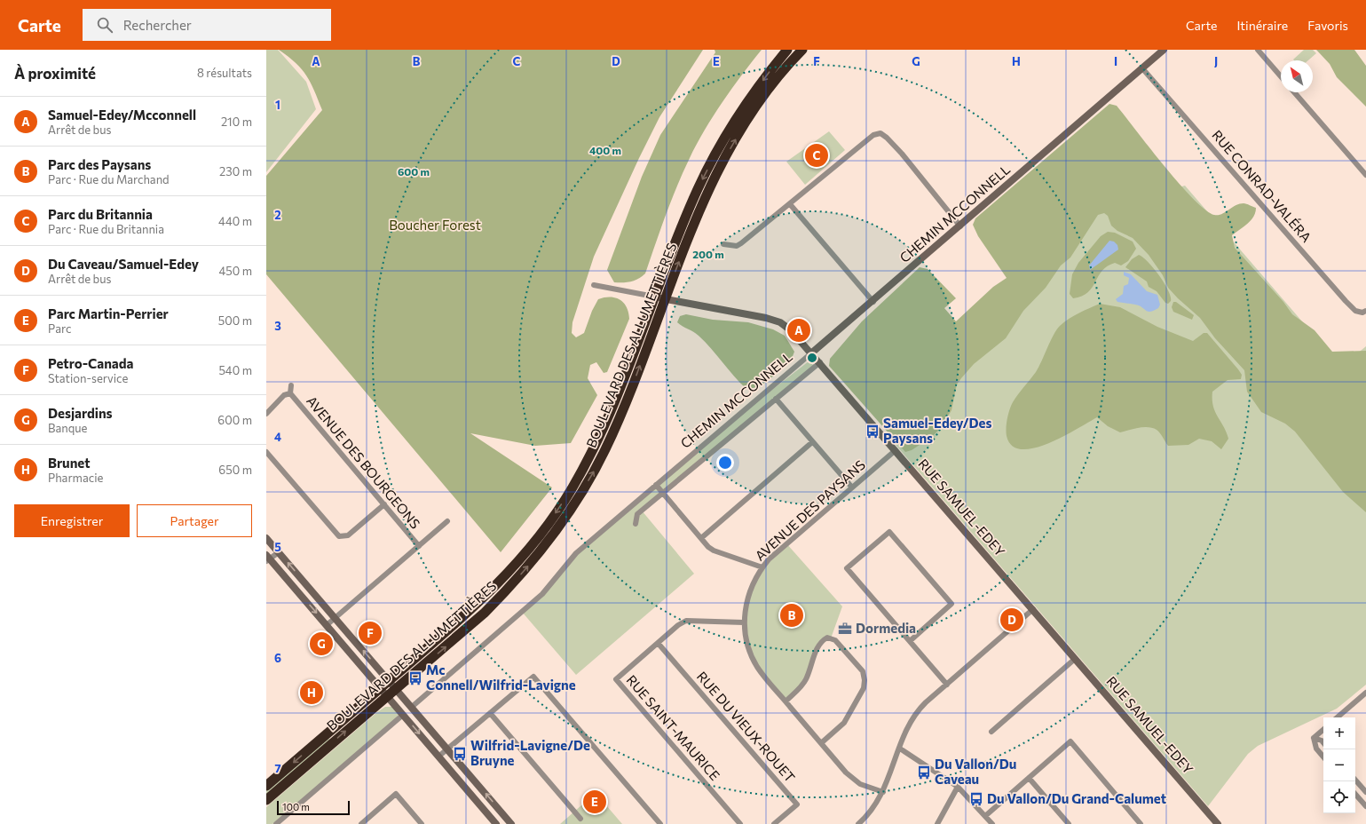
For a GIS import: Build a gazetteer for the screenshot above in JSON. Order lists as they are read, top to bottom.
{
  "streets": {
    "highway": ["BOULEVARD DES ALLUMETTIÈRES"],
    "street": [
      "RUE CONRAD-VALÉRA",
      "CHEMIN MCCONNELL",
      "AVENUE DES BOURGEONS",
      "RUE SAMUEL-EDEY",
      "AVENUE DES PAYSANS",
      "RUE DU VIEUX-ROUET",
      "RUE SAINT-MAURICE"
    ]
  },
  "crossings": [
    ["RUE CONRAD-VALÉRA", "CHEMIN MCCONNELL"],
    ["CHEMIN MCCONNELL", "RUE SAMUEL-EDEY"],
    ["BOULEVARD DES ALLUMETTIÈRES", "RUE SAMUEL-EDEY"],
    ["RUE SAMUEL-EDEY", "AVENUE DES PAYSANS"],
    ["AVENUE DES PAYSANS", "RUE SAINT-MAURICE"],
    ["RUE DU VIEUX-ROUET", "RUE SAINT-MAURICE"]
  ],
  "parks": ["Boucher Forest"],
  "places": {
    "bus stop": [
      "Samuel-Edey/Des Paysans",
      "Mc Connell/Wilfrid-Lavigne",
      "Wilfrid-Lavigne/De Bruyne",
      "Du Vallon/Du Caveau",
      "Du Vallon/Du Grand-Calumet"
    ],
    "office": ["Dormedia"]
  },
  "scale_bar": "100 m",
  "north": "top left",
  "page": {
    "header": "Carte",
    "search": "Rechercher",
    "nav": ["Carte", "Itinéraire", "Favoris"],
    "heading": ["À proximité", "8 résultats"],
    "list": [
      {
        "mark": "A",
        "name": "Samuel-Edey/Mcconnell",
        "note": "Arrêt de bus",
        "value": "210 m"
      },
      {
        "mark": "B",
        "name": "Parc des Paysans",
        "note": "Parc · Rue du Marchand",
        "value": "230 m"
      },
      {
        "mark": "C",
        "name": "Parc du Britannia",
        "note": "Parc · Rue du Britannia",
        "value": "440 m"
      },
      {
        "mark": "D",
        "name": "Du Caveau/Samuel-Edey",
        "note": "Arrêt de bus",
        "value": "450 m"
      },
      {
        "mark": "E",
        "name": "Parc Martin-Perrier",
        "note": "Parc",
        "value": "500 m"
      },
      {
        "mark": "F",
        "name": "Petro-Canada",
        "note": "Station-service",
        "value": "540 m"
      },
      {
        "mark": "G",
        "name": "Desjardins",
        "note": "Banque",
        "value": "600 m"
      },
      {
        "mark": "H",
        "name": "Brunet",
        "note": "Pharmacie",
        "value": "650 m"
      }
    ],
    "pins": [
      "C",
      "A",
      "B",
      "D",
      "F",
      "G",
      "H",
      "E"
    ],
    "buttons": ["Enregistrer", "Partager"],
    "map_buttons": ["+", "−"],
    "scale": "100 m"
  },
  "grid": {
    "columns": [
      "A",
      "B",
      "C",
      "D",
      "E",
      "F",
      "G",
      "H",
      "I",
      "J"
    ],
    "rows": [
      "1",
      "2",
      "3",
      "4",
      "5",
      "6",
      "7"
    ]
  },
  "rings": ["400 m", "600 m", "200 m"]
}
